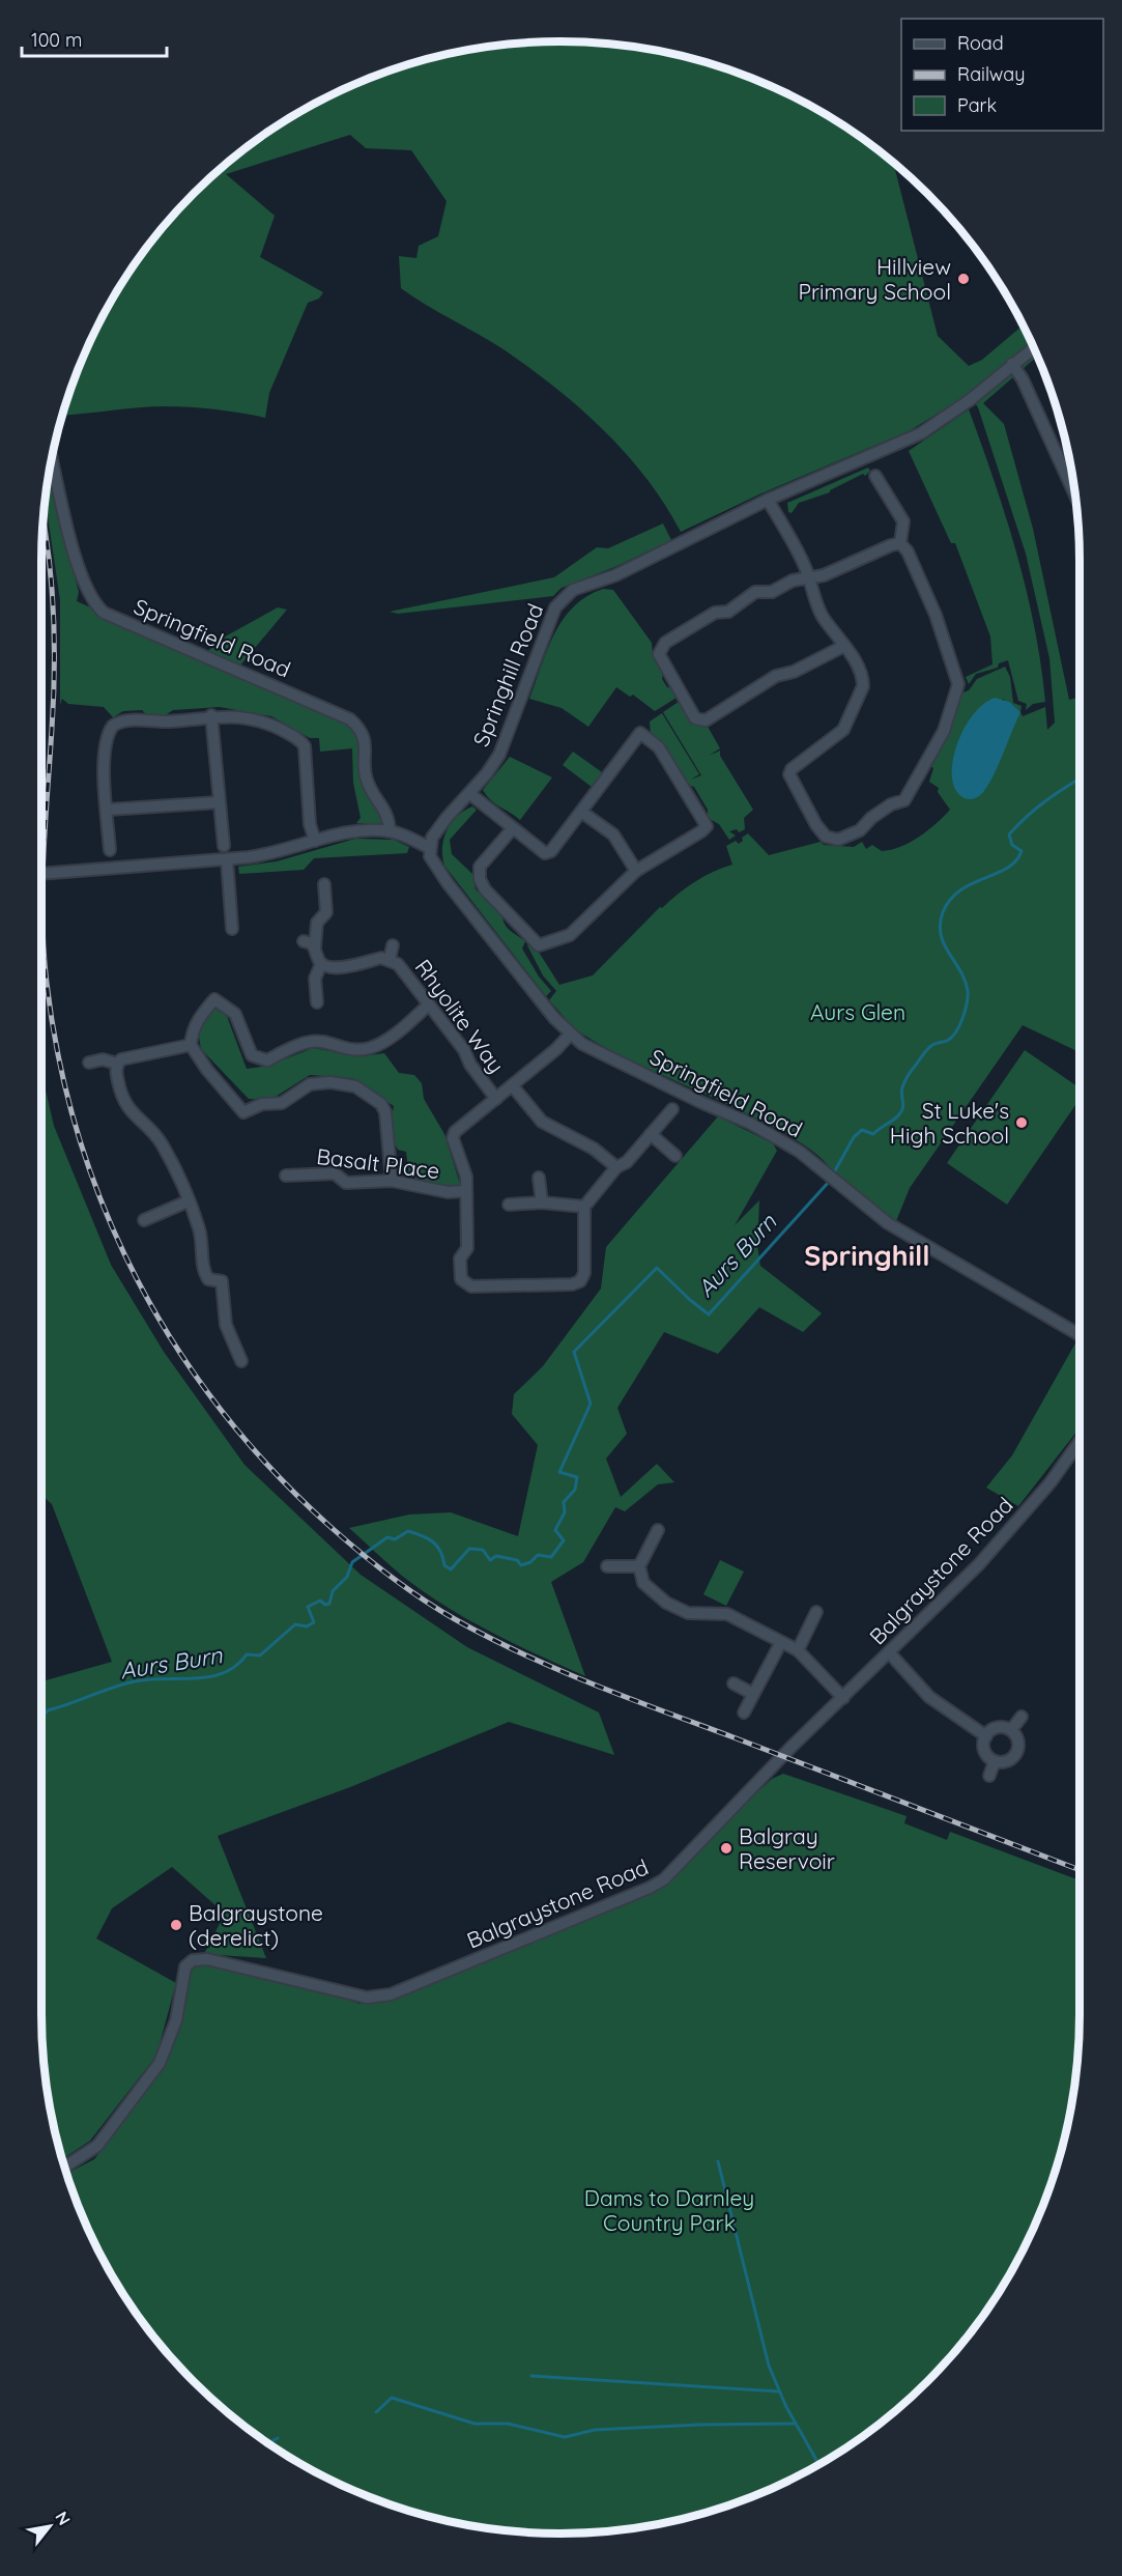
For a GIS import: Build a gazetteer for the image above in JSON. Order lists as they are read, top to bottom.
{
  "streets": {
    "street": [
      "Springfield Road",
      "Springhill Road",
      "Rhyolite Way",
      "Basalt Place",
      "Balgraystone Road"
    ]
  },
  "crossings": [
    ["Springfield Road", "Springhill Road"]
  ],
  "districts": ["Springhill"],
  "water": ["Aurs Burn"],
  "parks": ["Aurs Glen", "Dams to Darnley Country Park"],
  "places": [
    "Hillview Primary School",
    "St Luke's High School",
    "Balgray Reservoir",
    "Balgraystone (derelict)"
  ],
  "legend": ["Road", "Railway", "Park"],
  "scale_bar": "100 m",
  "north": "top right"
}
